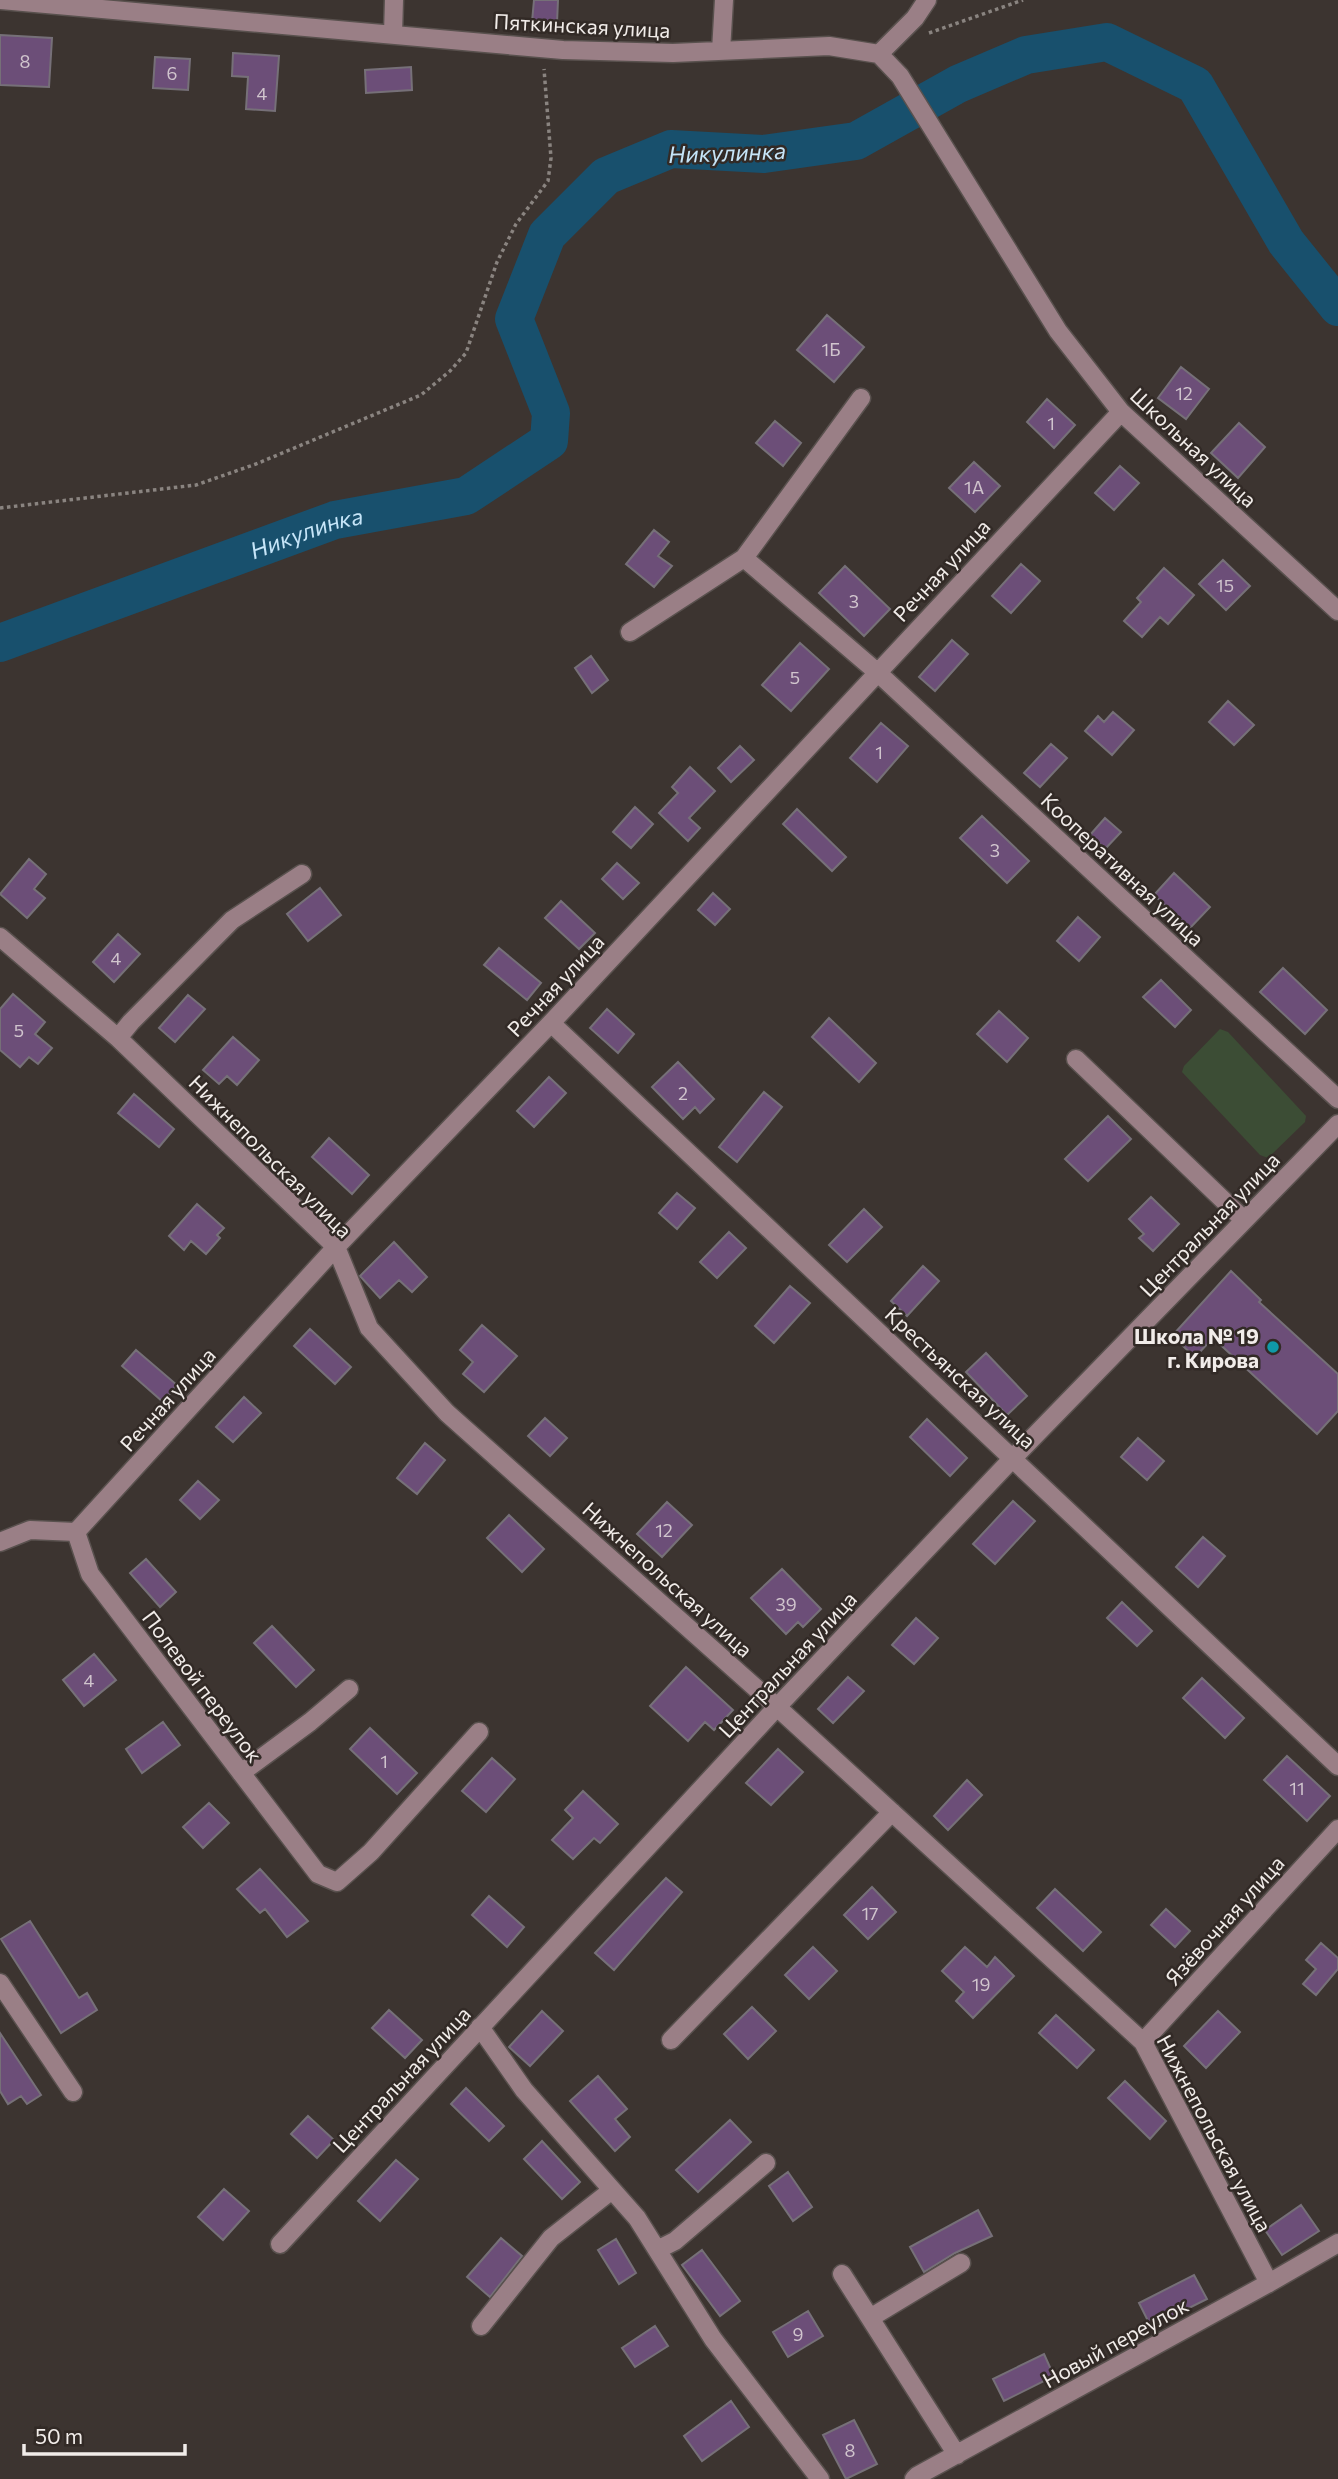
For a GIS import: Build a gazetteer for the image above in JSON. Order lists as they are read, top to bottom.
{
  "streets": {
    "street": [
      "Пяткинская улица",
      "Школьная улица",
      "Речная улица",
      "Кооперативная улица",
      "Нижнепольская улица",
      "Центральная улица",
      "Крестьянская улица",
      "Полевой переулок",
      "Язёвочная улица",
      "Новый переулок"
    ]
  },
  "crossings": [
    ["Пяткинская улица", "Школьная улица"],
    ["Школьная улица", "Речная улица"],
    ["Речная улица", "Кооперативная улица"],
    ["Речная улица", "Нижнепольская улица"],
    ["Речная улица", "Крестьянская улица"],
    ["Речная улица", "Полевой переулок"],
    ["Нижнепольская улица", "Центральная улица"],
    ["Нижнепольская улица", "Язёвочная улица"],
    ["Нижнепольская улица", "Новый переулок"],
    ["Центральная улица", "Крестьянская улица"]
  ],
  "water": ["Никулинка"],
  "places": ["Школа № 19 г. Кирова"],
  "house_numbers": [
    "8",
    "6",
    "4",
    "1Б",
    "12",
    "1",
    "1А",
    "15",
    "3",
    "5",
    "1",
    "3",
    "4",
    "5",
    "2",
    "12",
    "39",
    "4",
    "1",
    "11",
    "17",
    "19",
    "9",
    "8"
  ],
  "scale_bar": "50 m"
}
